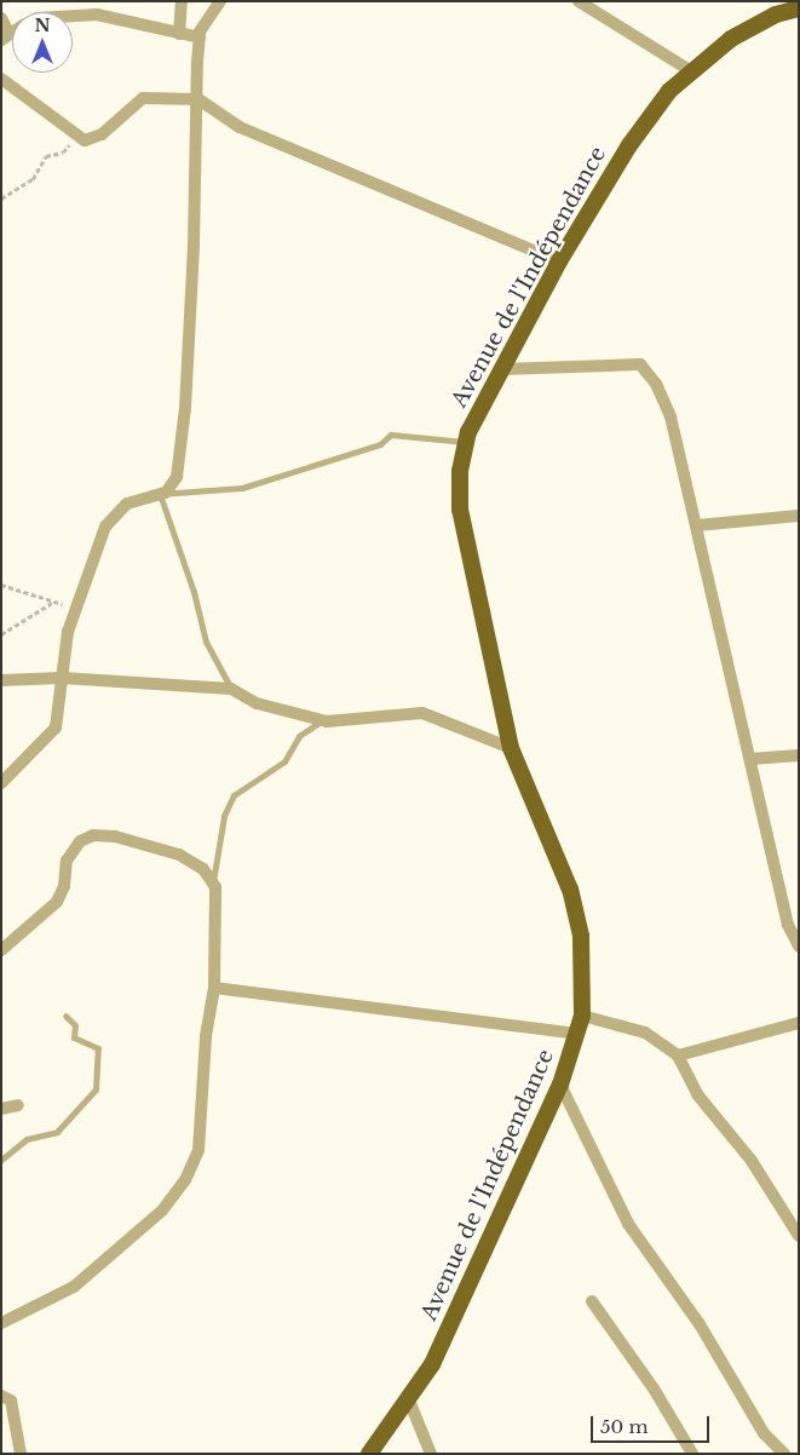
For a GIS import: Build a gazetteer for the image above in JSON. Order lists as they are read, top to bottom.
{
  "streets": {
    "highway": ["Avenue de l'Indépendance"]
  },
  "scale_bar": "50 m",
  "north": "top"
}
